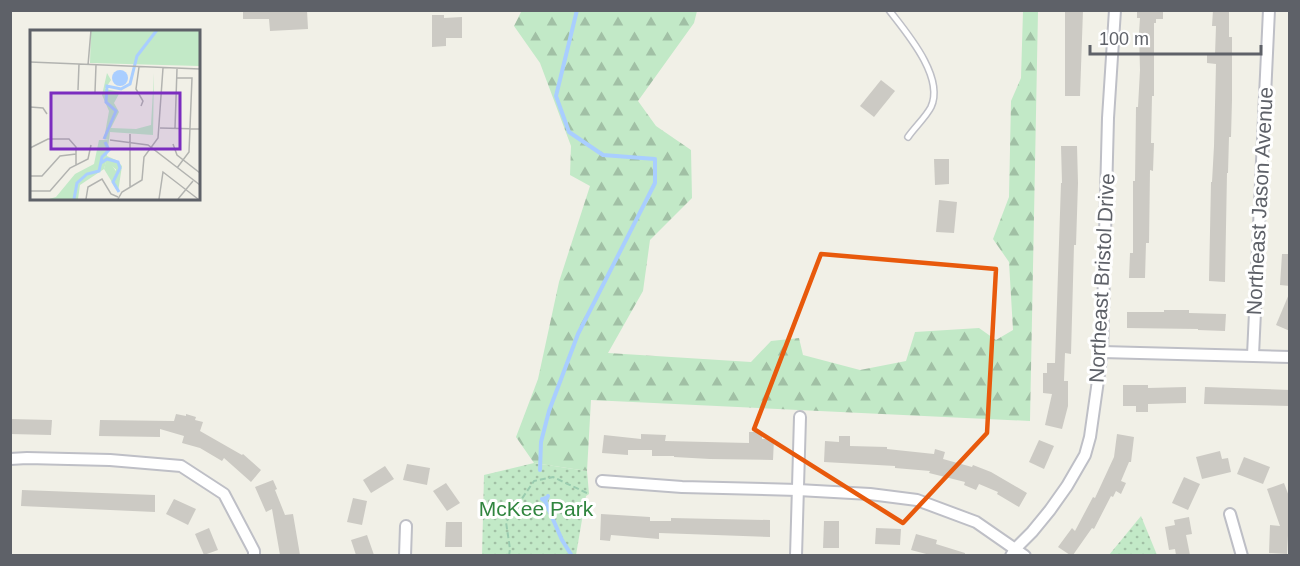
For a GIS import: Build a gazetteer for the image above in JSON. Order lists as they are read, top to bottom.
{
  "streets": {
    "street": ["Northeast Jason Avenue", "Northeast Bristol Drive"]
  },
  "parks": ["McKee Park"],
  "scale_bar": "100 m"
}
